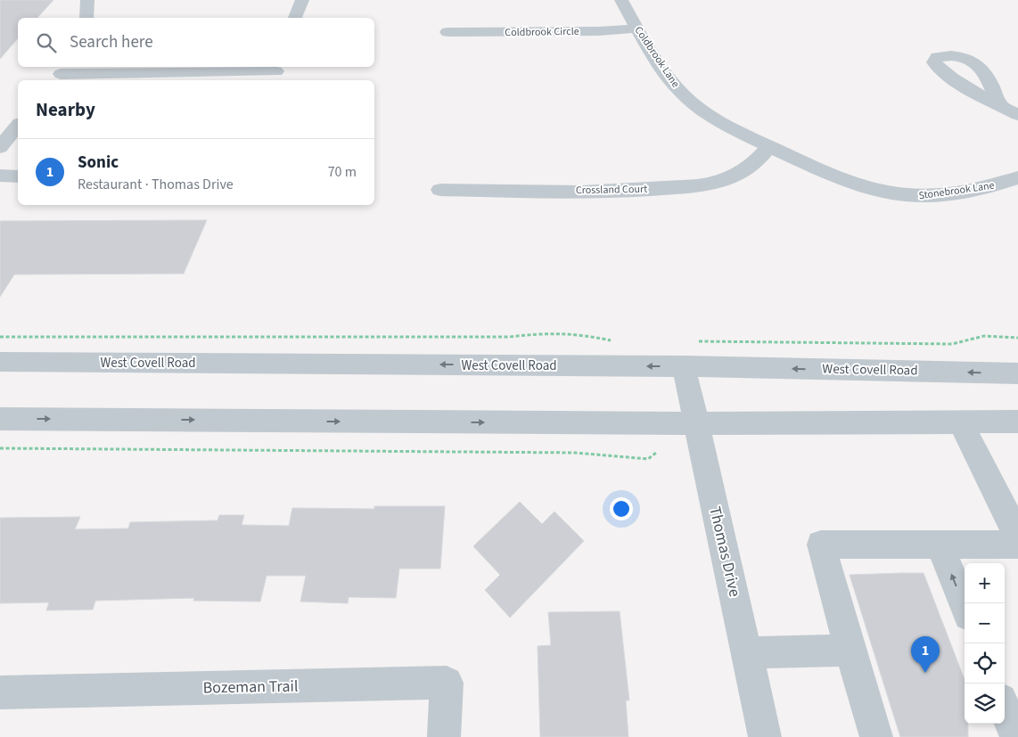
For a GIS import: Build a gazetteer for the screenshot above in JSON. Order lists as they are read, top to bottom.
{
  "streets": {
    "street": [
      "Coldbrook Circle",
      "Coldbrook Lane",
      "Crossland Court",
      "Stonebrook Lane",
      "West Covell Road",
      "Thomas Drive",
      "Bozeman Trail"
    ]
  },
  "crossings": [
    ["Coldbrook Circle", "Coldbrook Lane"],
    ["Coldbrook Lane", "Crossland Court"],
    ["Coldbrook Lane", "Stonebrook Lane"],
    ["Crossland Court", "Stonebrook Lane"],
    ["West Covell Road", "Thomas Drive"]
  ],
  "page": {
    "search": "Search here",
    "heading": "Nearby",
    "list": [
      {
        "mark": "1",
        "name": "Sonic",
        "note": "Restaurant · Thomas Drive",
        "value": "70 m"
      }
    ],
    "map_buttons": ["+", "−"],
    "pins": "1"
  }
}
